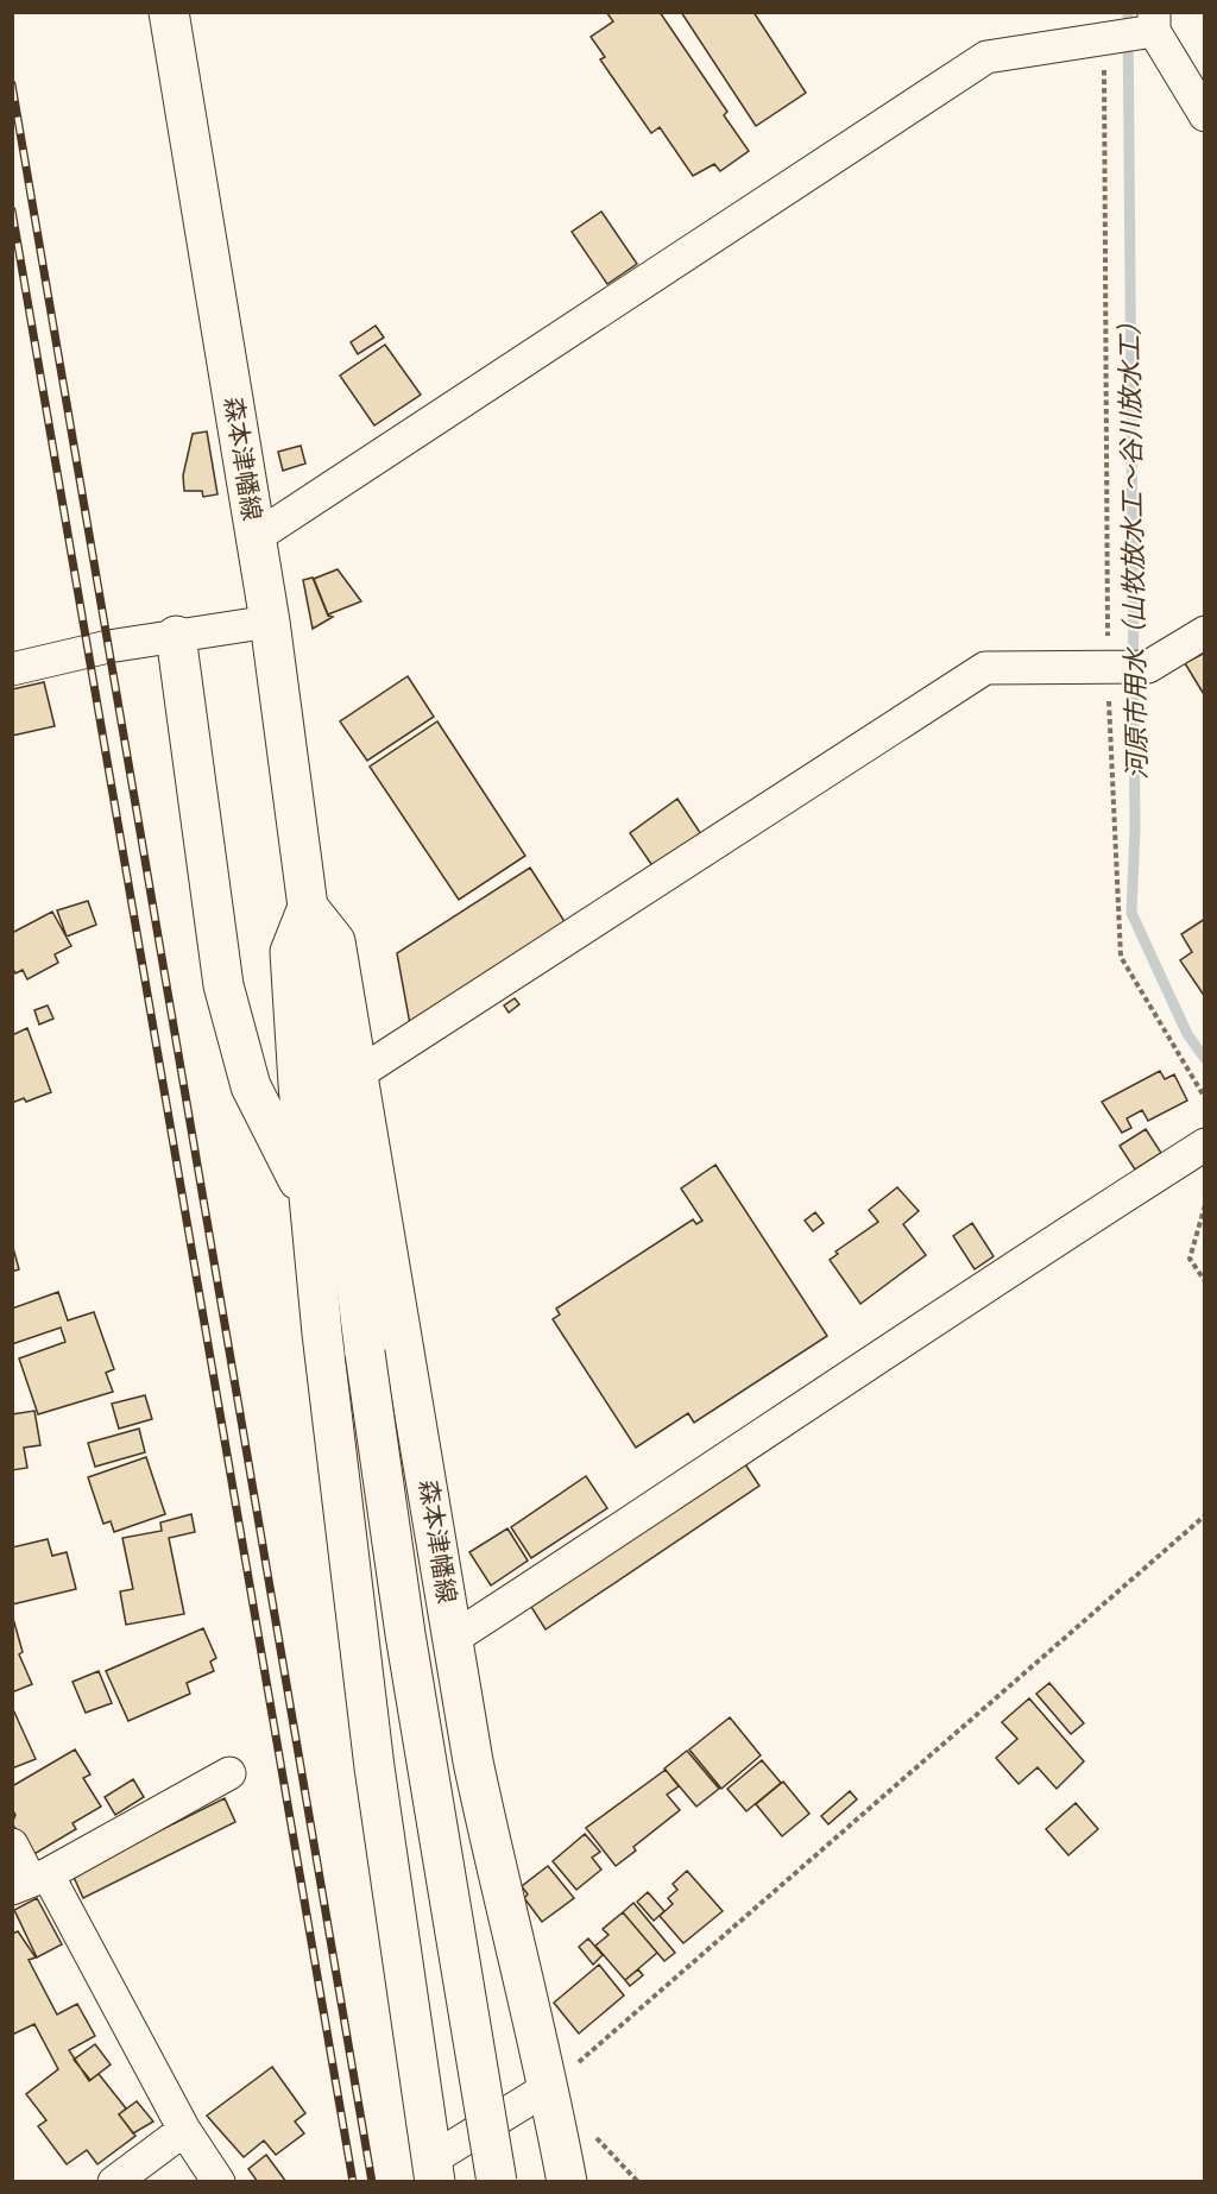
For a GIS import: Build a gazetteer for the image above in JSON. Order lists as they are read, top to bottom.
{
  "streets": {
    "main road": ["森本津幡線"]
  },
  "water": ["河原市用水（山牧放水工～谷川放水工）"]
}
